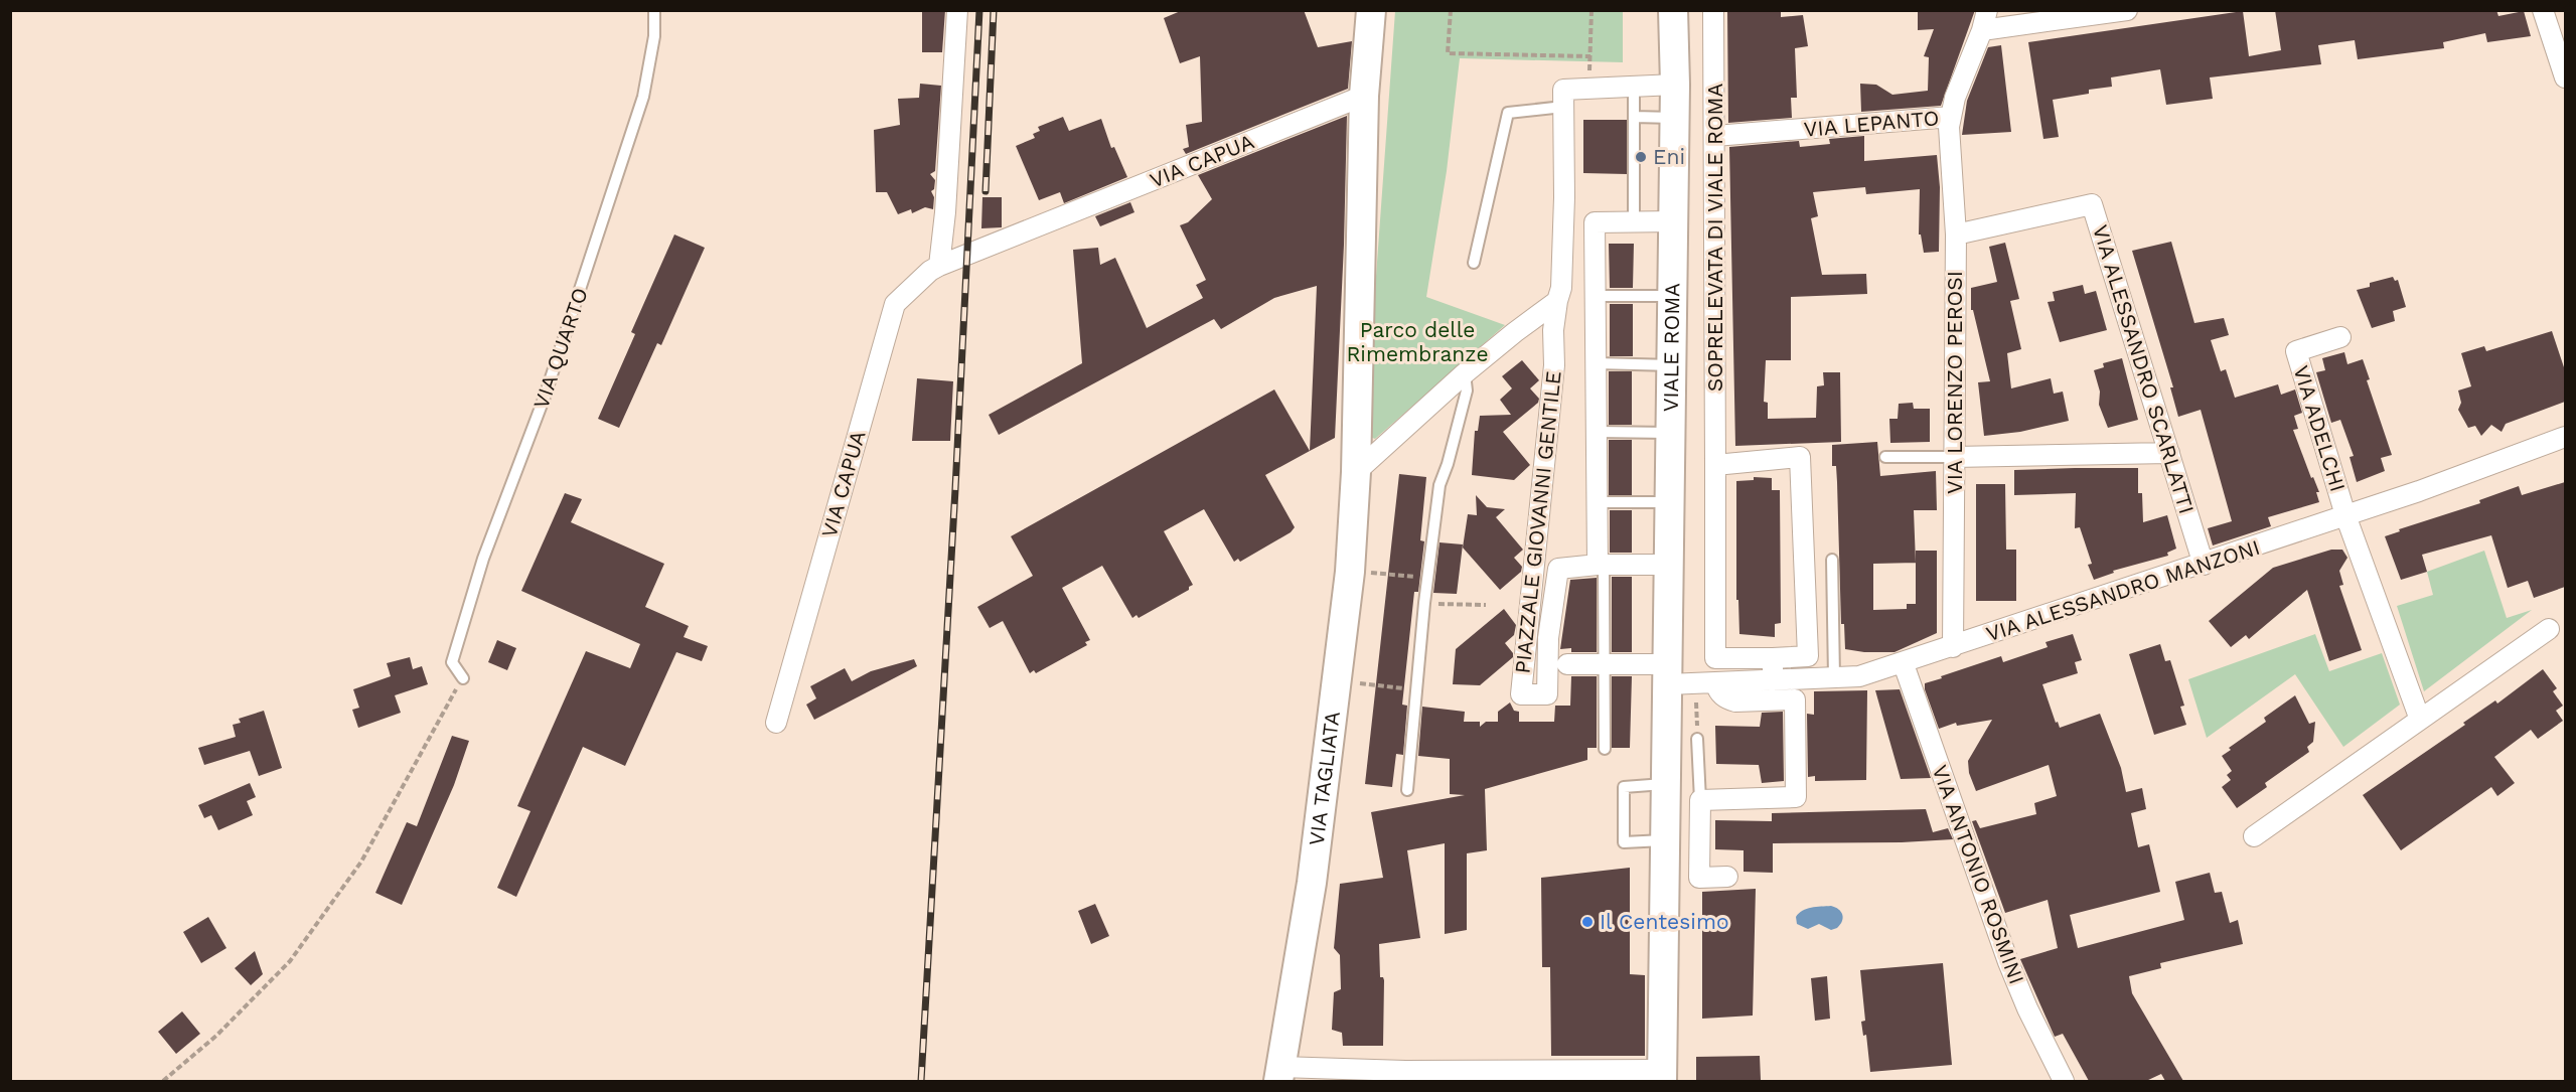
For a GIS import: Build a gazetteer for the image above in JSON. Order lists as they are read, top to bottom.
{
  "streets": {
    "main road": ["VIALE ROMA", "VIA TAGLIATA"],
    "street": [
      "VIA LEPANTO",
      "VIA CAPUA",
      "SOPRELEVATA DI VIALE ROMA",
      "VIA ALESSANDRO SCARLATTI",
      "VIA LORENZO PEROSI",
      "VIA ADELCHI",
      "PIAZZALE GIOVANNI GENTILE",
      "VIA ALESSANDRO MANZONI",
      "VIA ANTONIO ROSMINI"
    ],
    "lane": ["VIA QUARTO"]
  },
  "crossings": [
    ["VIA LEPANTO", "SOPRELEVATA DI VIALE ROMA"],
    ["VIA LEPANTO", "VIA LORENZO PEROSI"],
    ["VIA CAPUA", "VIA TAGLIATA"],
    ["VIALE ROMA", "PIAZZALE GIOVANNI GENTILE"],
    ["VIALE ROMA", "VIA ALESSANDRO MANZONI"],
    ["VIA ALESSANDRO SCARLATTI", "VIA LORENZO PEROSI"],
    ["VIA ALESSANDRO SCARLATTI", "VIA ALESSANDRO MANZONI"],
    ["VIA LORENZO PEROSI", "VIA ALESSANDRO MANZONI"],
    ["VIA ADELCHI", "VIA ALESSANDRO MANZONI"],
    ["PIAZZALE GIOVANNI GENTILE", "VIA ALESSANDRO MANZONI"],
    ["VIA ALESSANDRO MANZONI", "VIA ANTONIO ROSMINI"]
  ],
  "parks": ["Parco delle Rimembranze"],
  "places": ["Eni", "Il Centesimo"]
}
